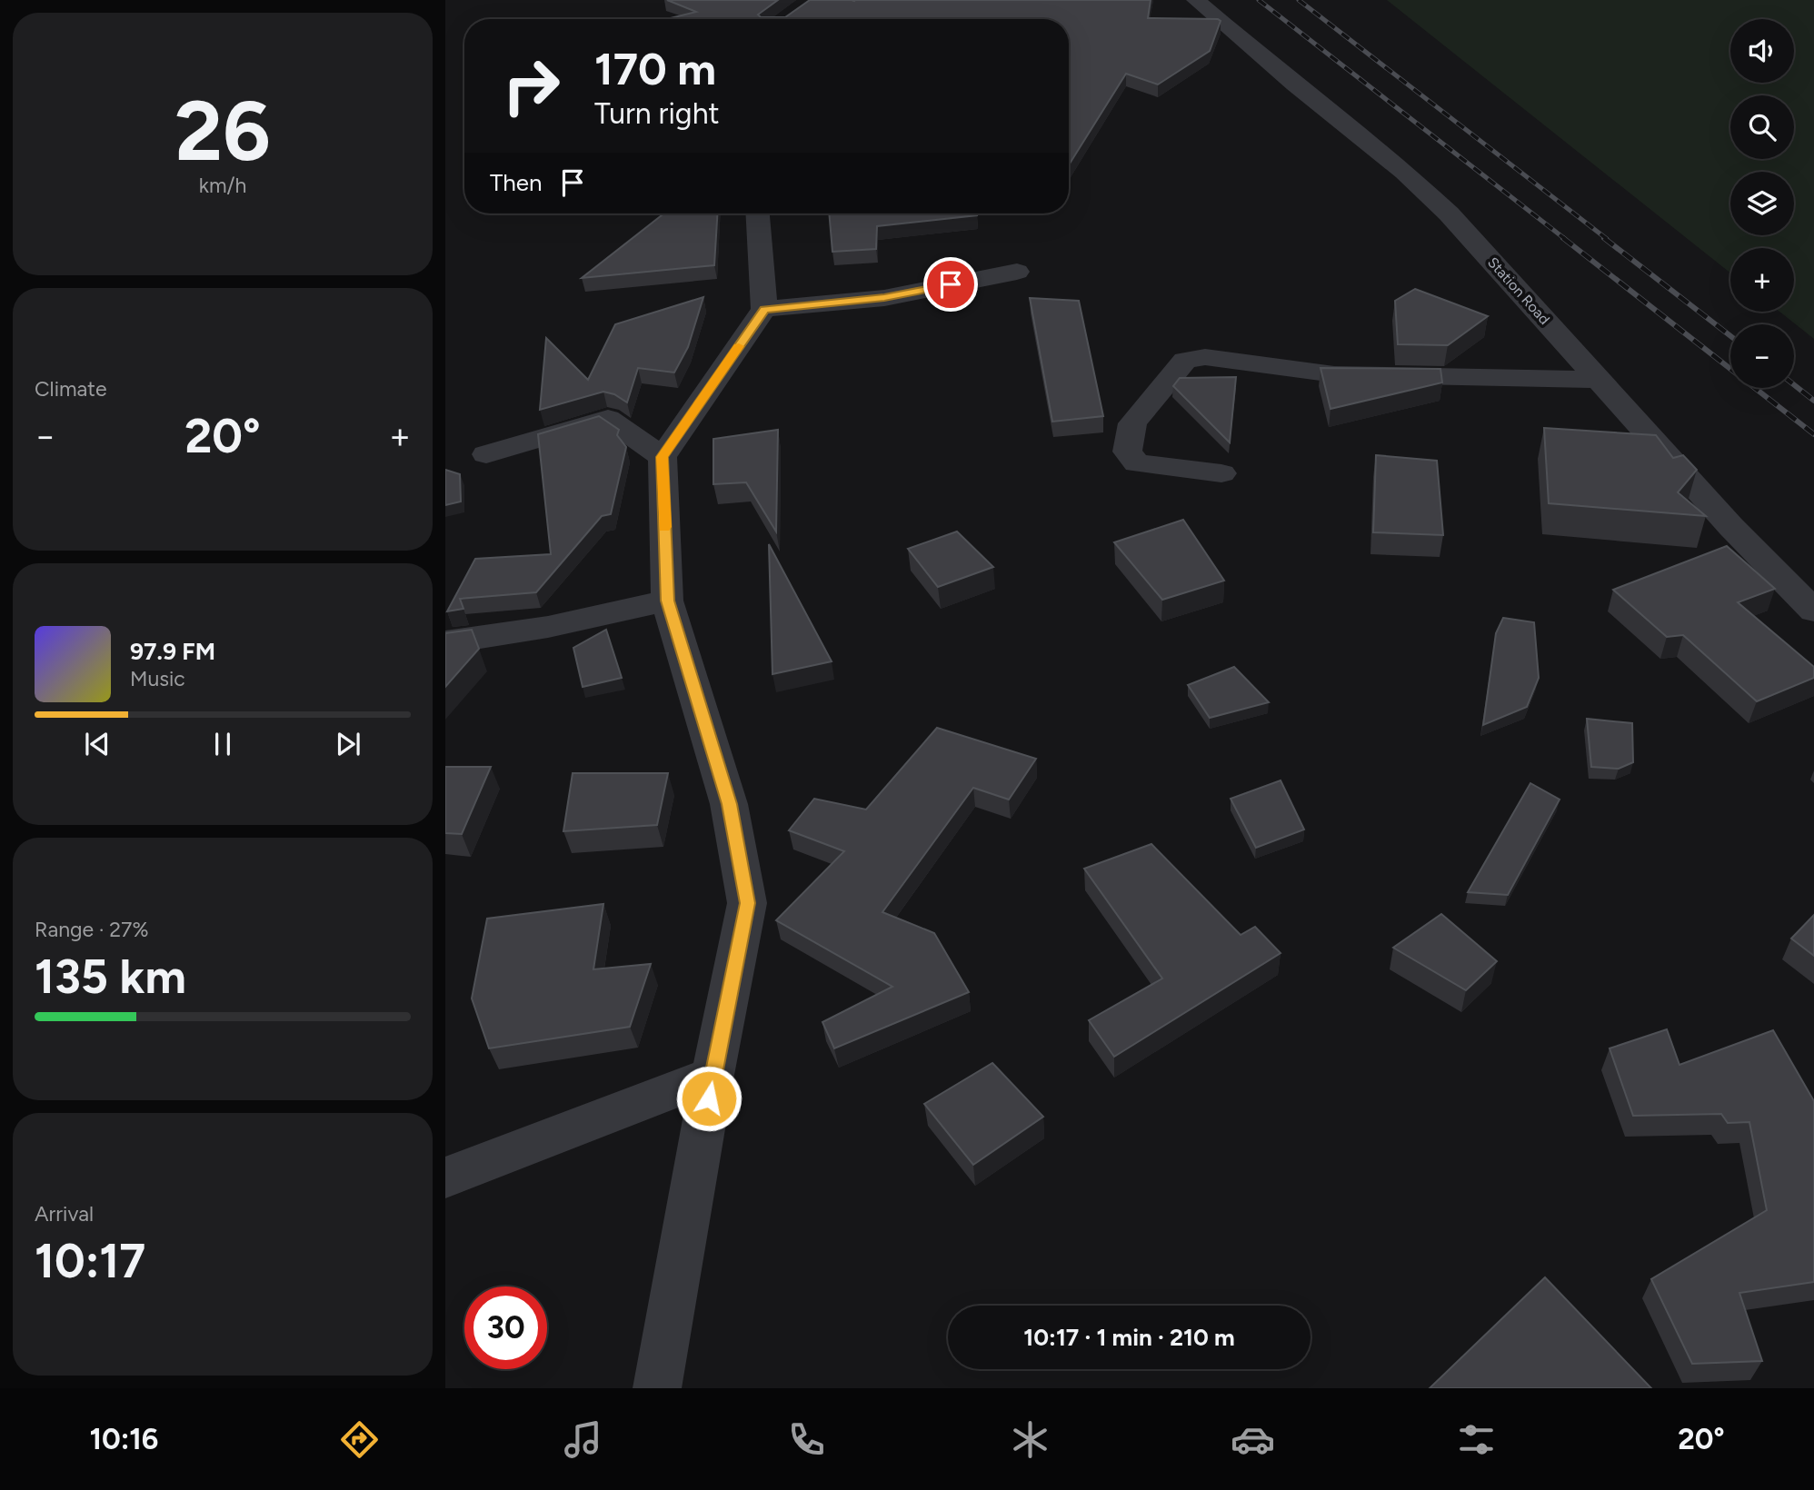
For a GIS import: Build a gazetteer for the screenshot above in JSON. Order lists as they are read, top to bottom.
{
  "streets": {
    "street": ["Station Road"]
  },
  "page": {
    "tile": [
      ["26", "km/h"],
      "Climate",
      ["Range · 27%", "135 km"],
      ["Arrival", "10:17"]
    ],
    "map_buttons": ["+", "−"],
    "turn": ["170 m", "Turn right"],
    "then": "Then",
    "heat": ["−", "20°", "+"],
    "song": ["97.9 FM", "Music"],
    "limit": "30",
    "trip": "10:17 · 1 min · 210 m",
    "tabs": ["10:16", "20°"]
  }
}
